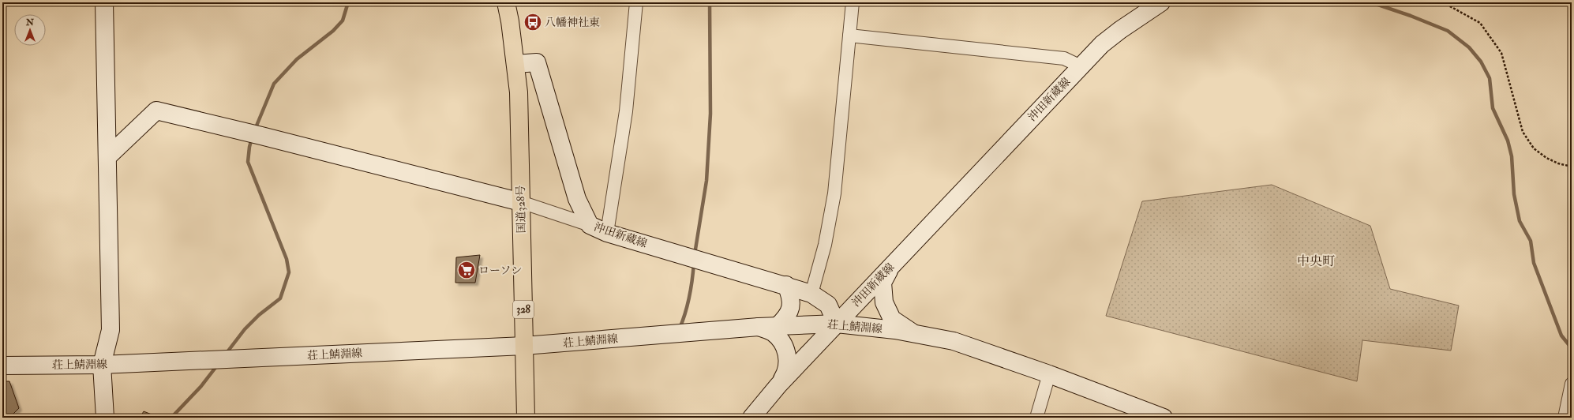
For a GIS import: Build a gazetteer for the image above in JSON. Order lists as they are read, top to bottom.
{
  "streets": {
    "highway": ["国道328号", "328"],
    "main road": ["沖田新蔵線", "荘上鯖淵線"]
  },
  "crossings": [
    ["沖田新蔵線", "国道328号"],
    ["沖田新蔵線", "荘上鯖淵線"],
    ["国道328号", "荘上鯖淵線"]
  ],
  "districts": ["中央町"],
  "places": {
    "bus stop": ["八幡神社東"],
    "supermarket": ["ローソン"]
  },
  "north": "top"
}
